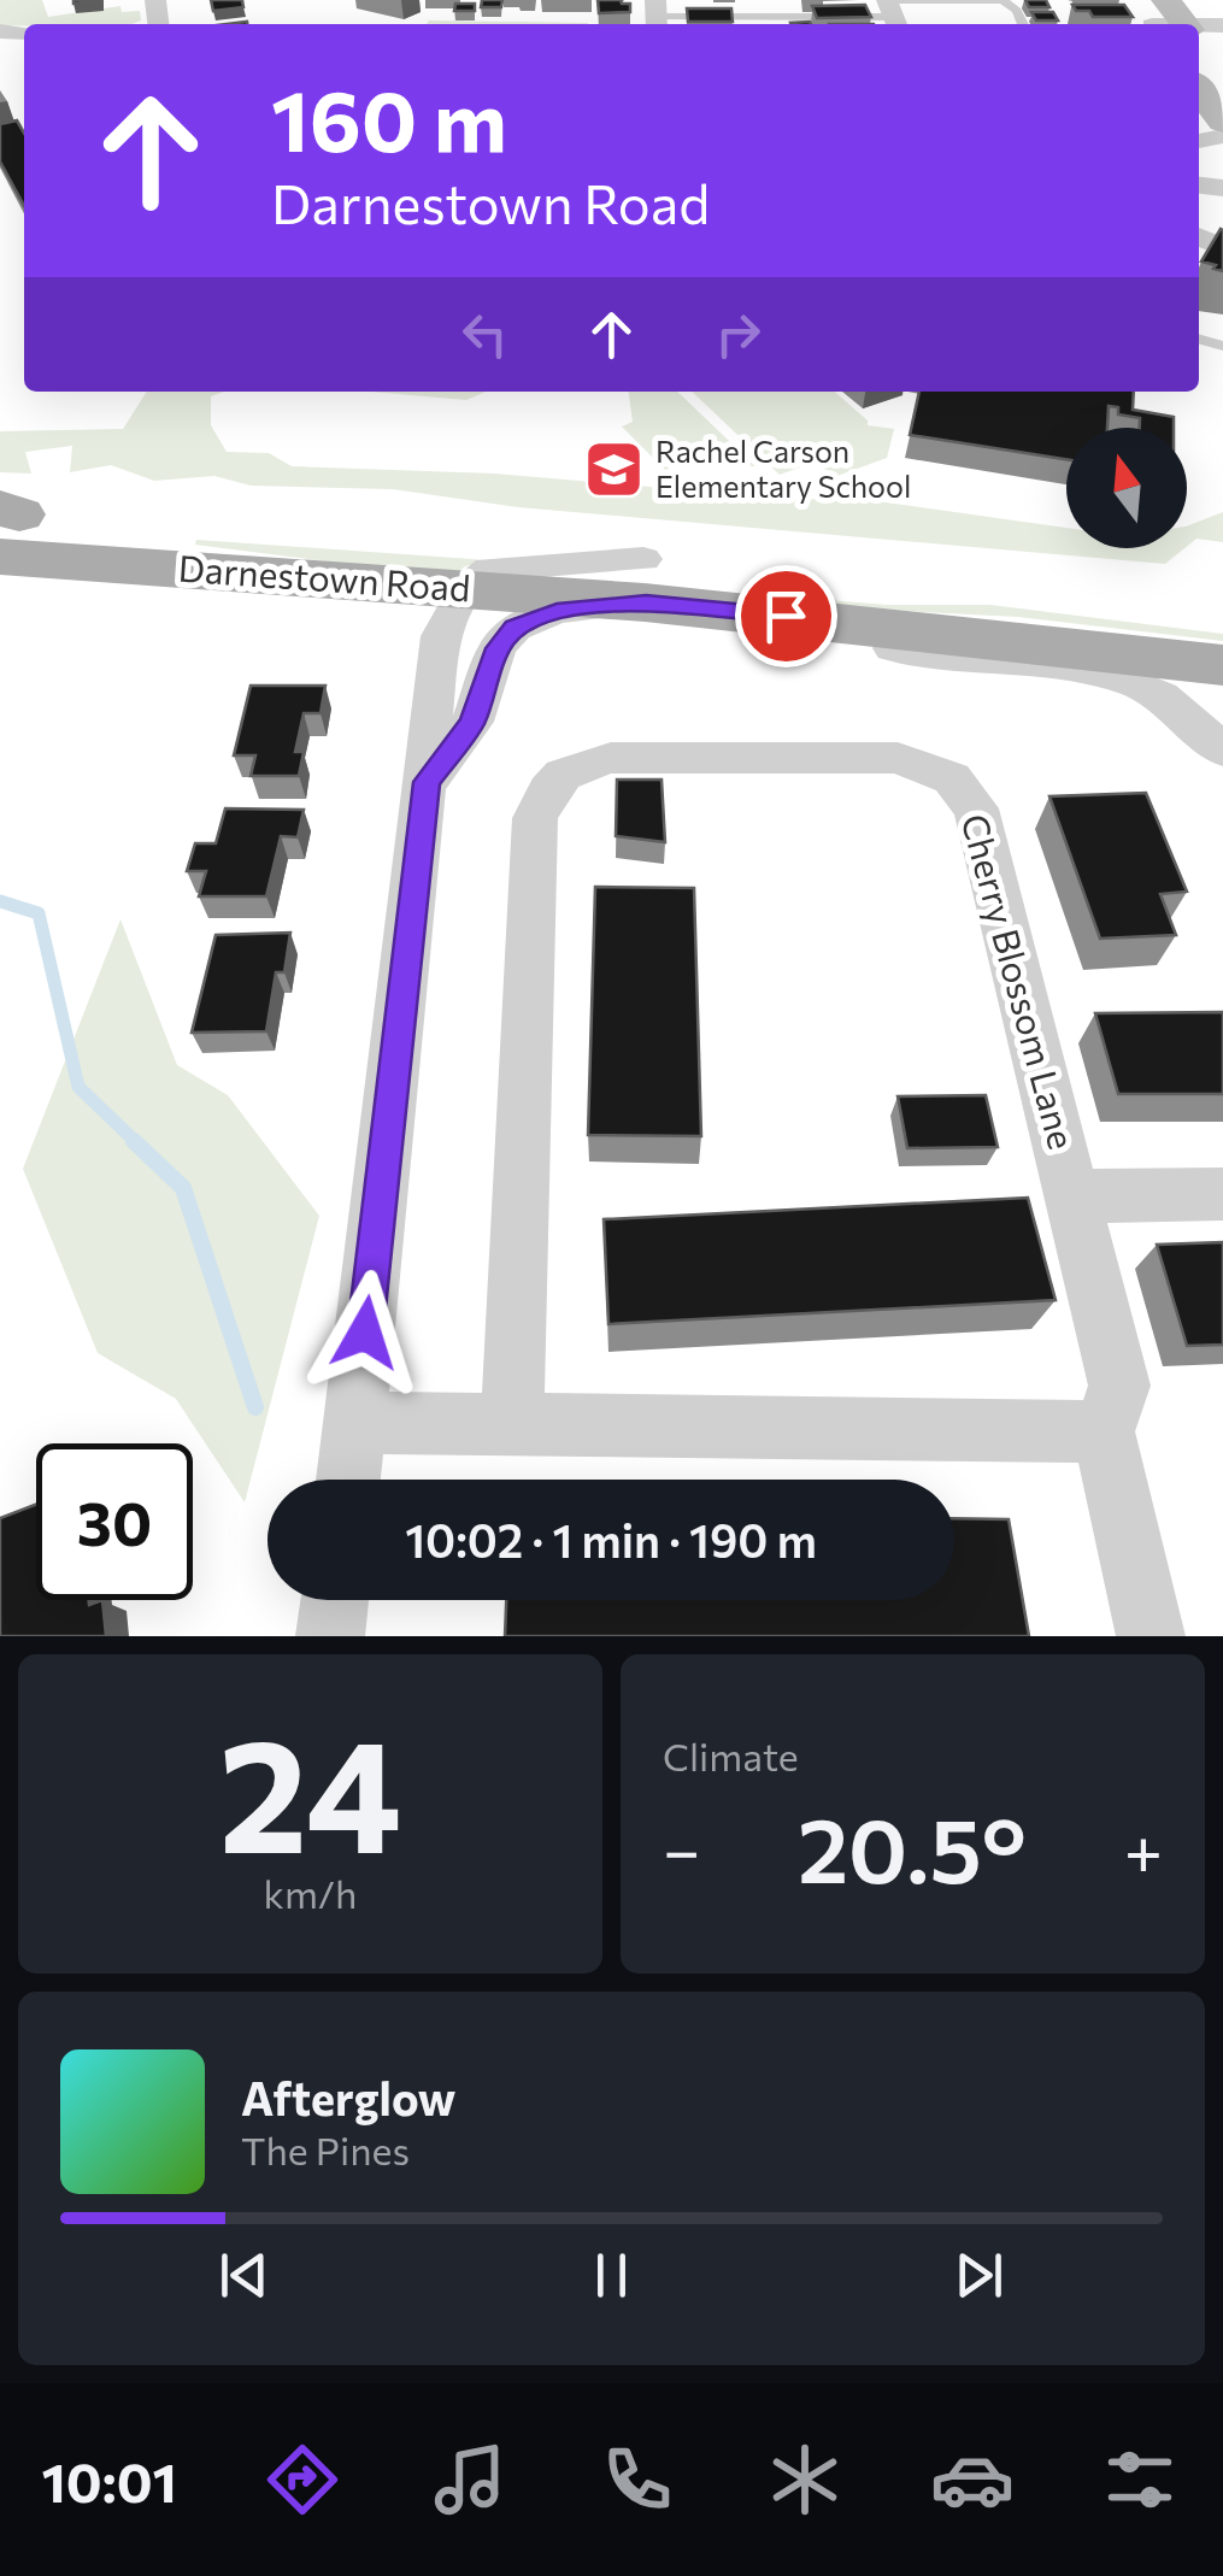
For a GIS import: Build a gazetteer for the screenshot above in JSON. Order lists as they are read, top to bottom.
{
  "streets": {
    "main road": ["Darnestown Road"],
    "street": ["Cherry Blossom Lane"]
  },
  "places": {
    "school or university": ["Rachel Carson Elementary School"]
  },
  "north": "top",
  "page": {
    "turn": ["160 m", "Darnestown Road"],
    "limit": "30",
    "trip": "10:02 · 1 min · 190 m",
    "tile": [
      ["24", "km/h"],
      "Climate"
    ],
    "heat": ["−", "20.5°", "+"],
    "song": ["Afterglow", "The Pines"],
    "tabs": "10:01"
  }
}
